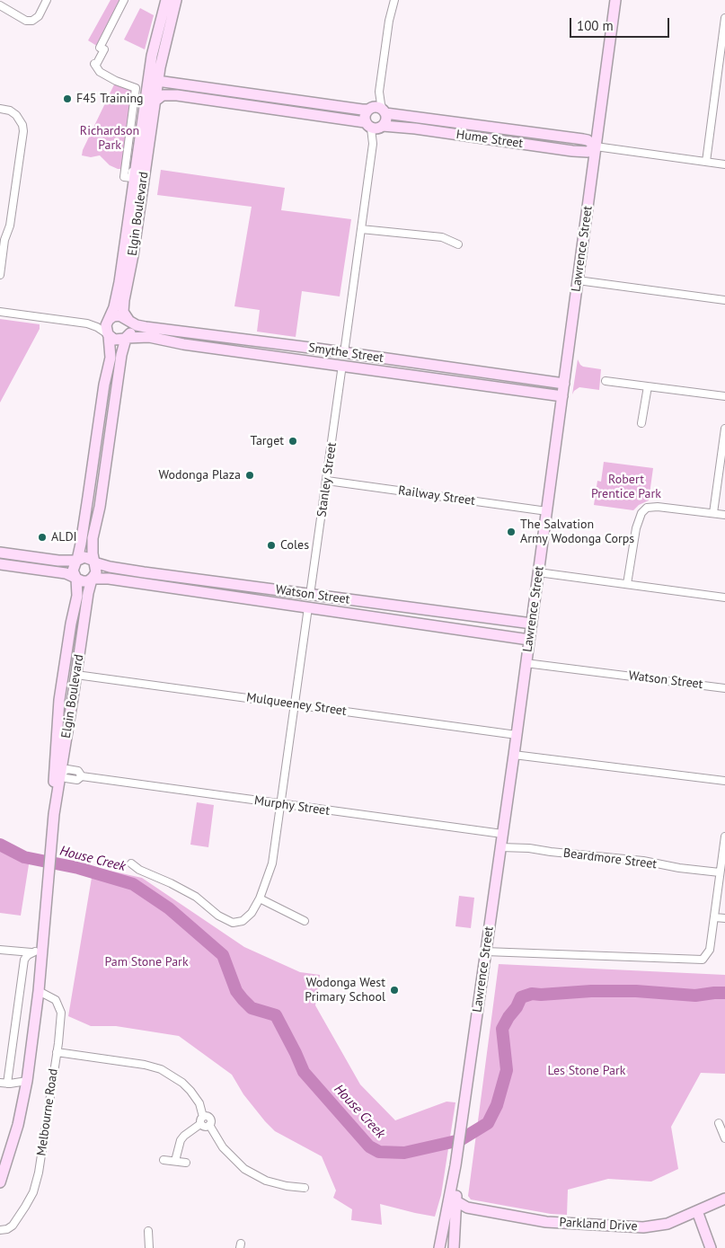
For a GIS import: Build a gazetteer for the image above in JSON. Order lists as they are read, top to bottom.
{
  "streets": {
    "street": [
      "Hume Street",
      "Elgin Boulevard",
      "Lawrence Street",
      "Smythe Street",
      "Stanley Street",
      "Railway Street",
      "Watson Street",
      "Mulqueeney Street",
      "Murphy Street",
      "Beardmore Street",
      "Melbourne Road",
      "Parkland Drive"
    ]
  },
  "crossings": [
    ["Hume Street", "Elgin Boulevard"],
    ["Hume Street", "Lawrence Street"],
    ["Elgin Boulevard", "Smythe Street"],
    ["Elgin Boulevard", "Watson Street"],
    ["Elgin Boulevard", "Mulqueeney Street"],
    ["Elgin Boulevard", "Murphy Street"],
    ["Elgin Boulevard", "Melbourne Road"],
    ["Lawrence Street", "Smythe Street"],
    ["Lawrence Street", "Railway Street"],
    ["Lawrence Street", "Watson Street"],
    ["Lawrence Street", "Mulqueeney Street"],
    ["Lawrence Street", "Murphy Street"],
    ["Lawrence Street", "Beardmore Street"],
    ["Lawrence Street", "Parkland Drive"],
    ["Smythe Street", "Stanley Street"],
    ["Stanley Street", "Railway Street"],
    ["Stanley Street", "Watson Street"]
  ],
  "water": ["House Creek"],
  "parks": [
    "Richardson Park",
    "Robert Prentice Park",
    "Pam Stone Park",
    "Les Stone Park"
  ],
  "places": [
    "F45 Training",
    "Target",
    "Wodonga Plaza",
    "The Salvation Army Wodonga Corps",
    "ALDI",
    "Coles",
    "Wodonga West Primary School"
  ],
  "scale_bar": "100 m"
}
